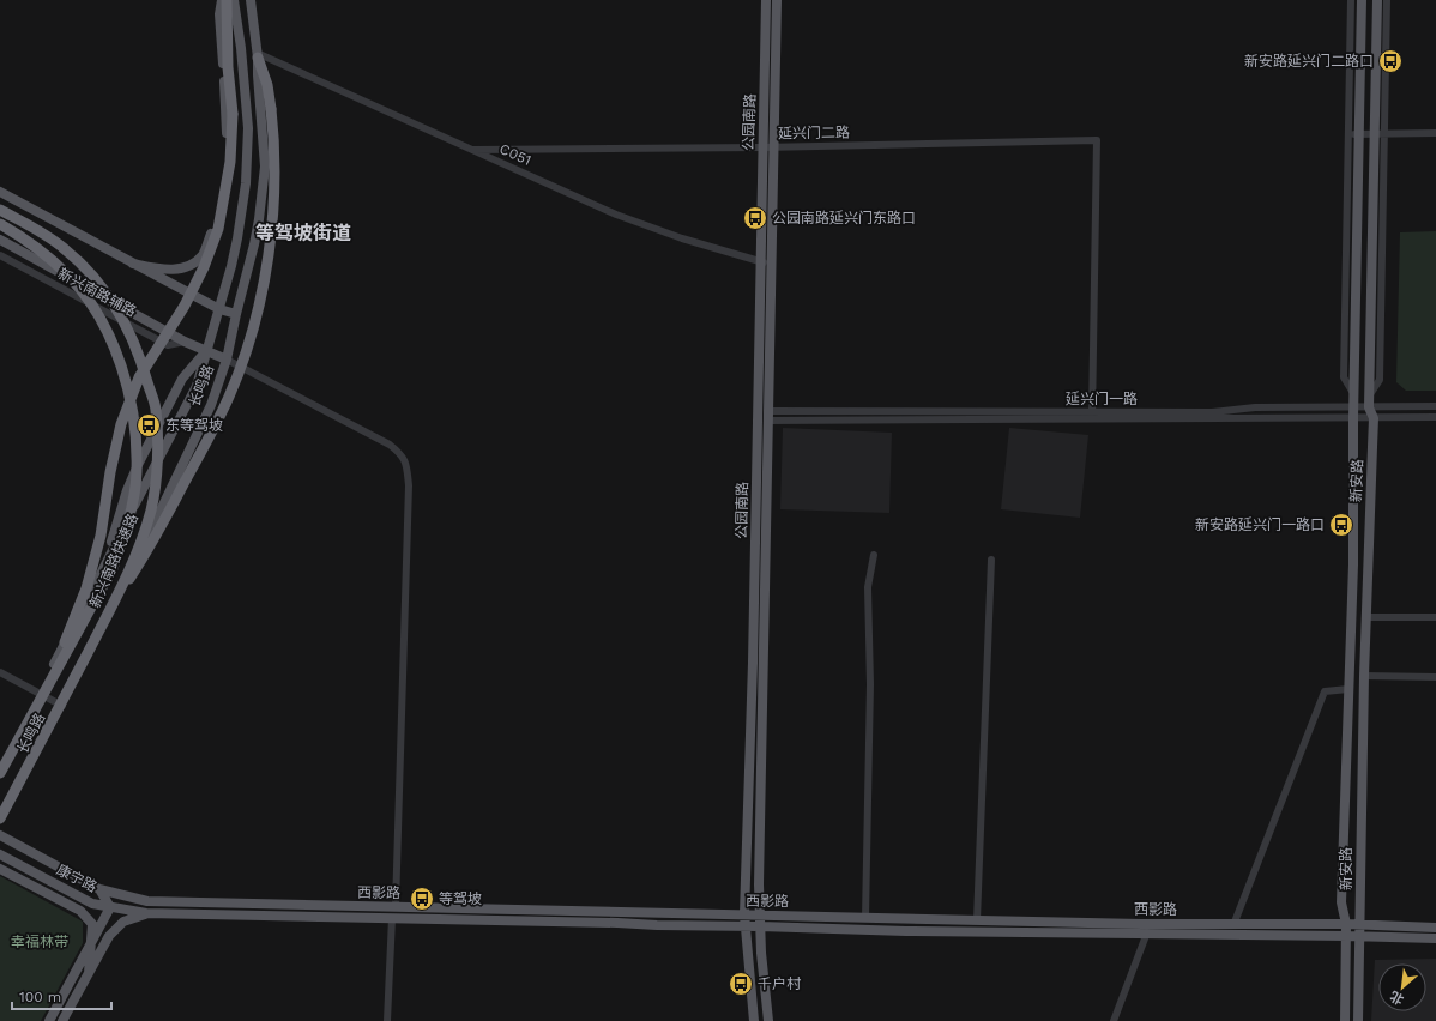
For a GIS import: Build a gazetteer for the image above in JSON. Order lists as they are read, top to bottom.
{
  "streets": {
    "highway": ["新兴南路快速路"],
    "main road": [
      "公园南路",
      "长鸣路",
      "新安路",
      "康宁路",
      "西影路"
    ],
    "street": [
      "延兴门二路",
      "C051",
      "新兴南路辅路",
      "延兴门一路"
    ]
  },
  "crossings": [
    ["公园南路", "延兴门二路"],
    ["公园南路", "C051"],
    ["公园南路", "延兴门一路"],
    ["公园南路", "西影路"],
    ["延兴门二路", "C051"],
    ["延兴门二路", "延兴门一路"],
    ["C051", "长鸣路"],
    ["延兴门一路", "新安路"],
    ["新安路", "西影路"],
    ["康宁路", "西影路"]
  ],
  "districts": ["等驾坡街道"],
  "parks": ["幸福林带"],
  "places": {
    "bus stop": [
      "新安路延兴门二路口",
      "公园南路延兴门东路口",
      "东等驾坡",
      "新安路延兴门一路口",
      "等驾坡",
      "千户村"
    ]
  },
  "scale_bar": "100 m",
  "north": "bottom left"
}
